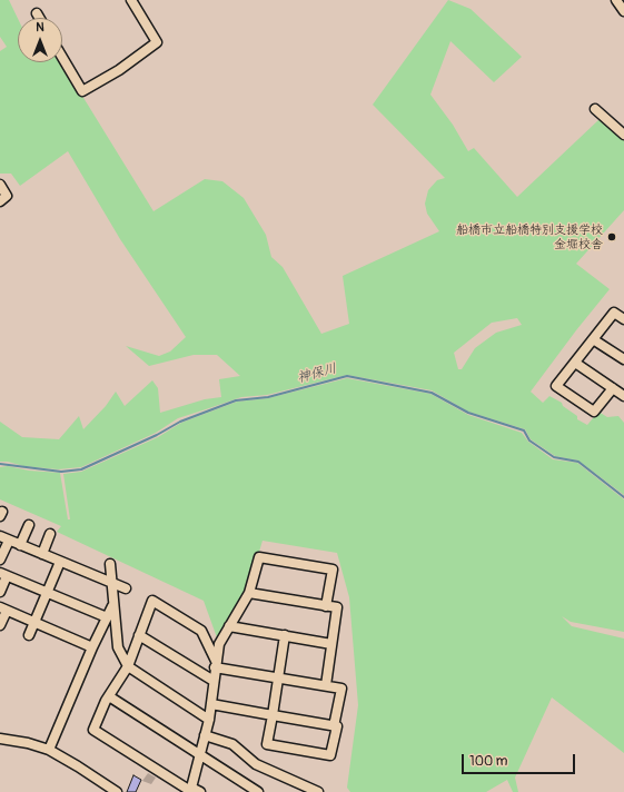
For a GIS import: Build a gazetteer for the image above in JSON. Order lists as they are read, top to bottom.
{
  "water": ["神保川"],
  "places": ["船橋市立船橋特別支援学校 金堀校舎"],
  "scale_bar": "100 m",
  "north": "top"
}
